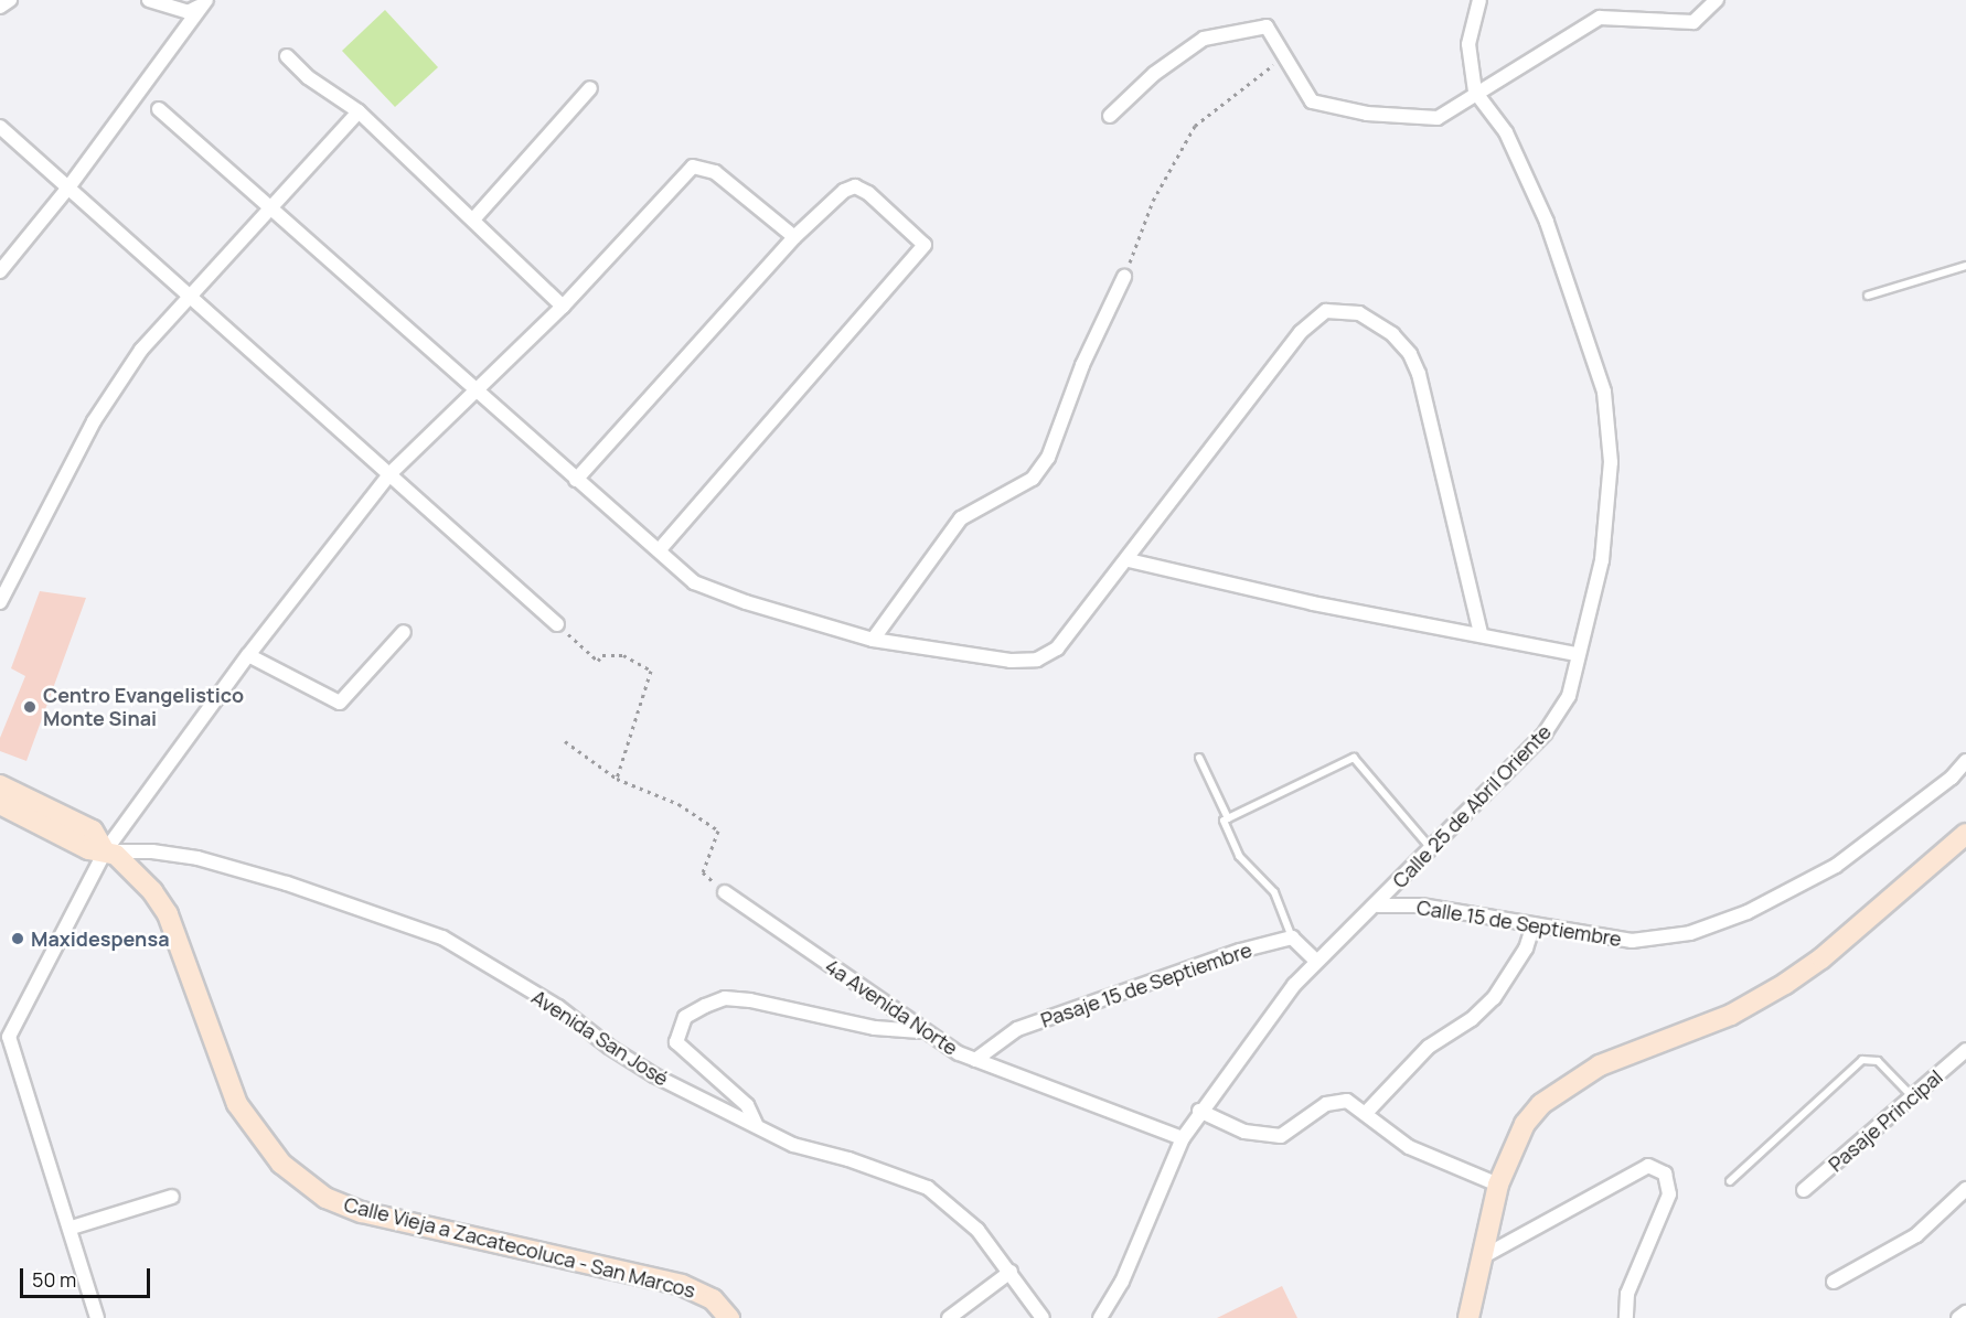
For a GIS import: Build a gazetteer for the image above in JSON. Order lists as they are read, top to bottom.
{
  "streets": {
    "main road": ["Calle Vieja a Zacatecoluca - San Marcos"],
    "street": [
      "Calle 25 de Abril Oriente",
      "Calle 15 de Septiembre",
      "Pasaje 15 de Septiembre",
      "4a Avenida Norte",
      "Avenida San José",
      "Pasaje Principal"
    ]
  },
  "crossings": [
    ["Calle 25 de Abril Oriente", "Calle 15 de Septiembre"],
    ["Calle 25 de Abril Oriente", "4a Avenida Norte"],
    ["Pasaje 15 de Septiembre", "4a Avenida Norte"],
    ["Avenida San José", "Calle Vieja a Zacatecoluca - San Marcos"]
  ],
  "places": ["Centro Evangelistico Monte Sinai", "Maxidespensa"],
  "scale_bar": "50 m"
}
